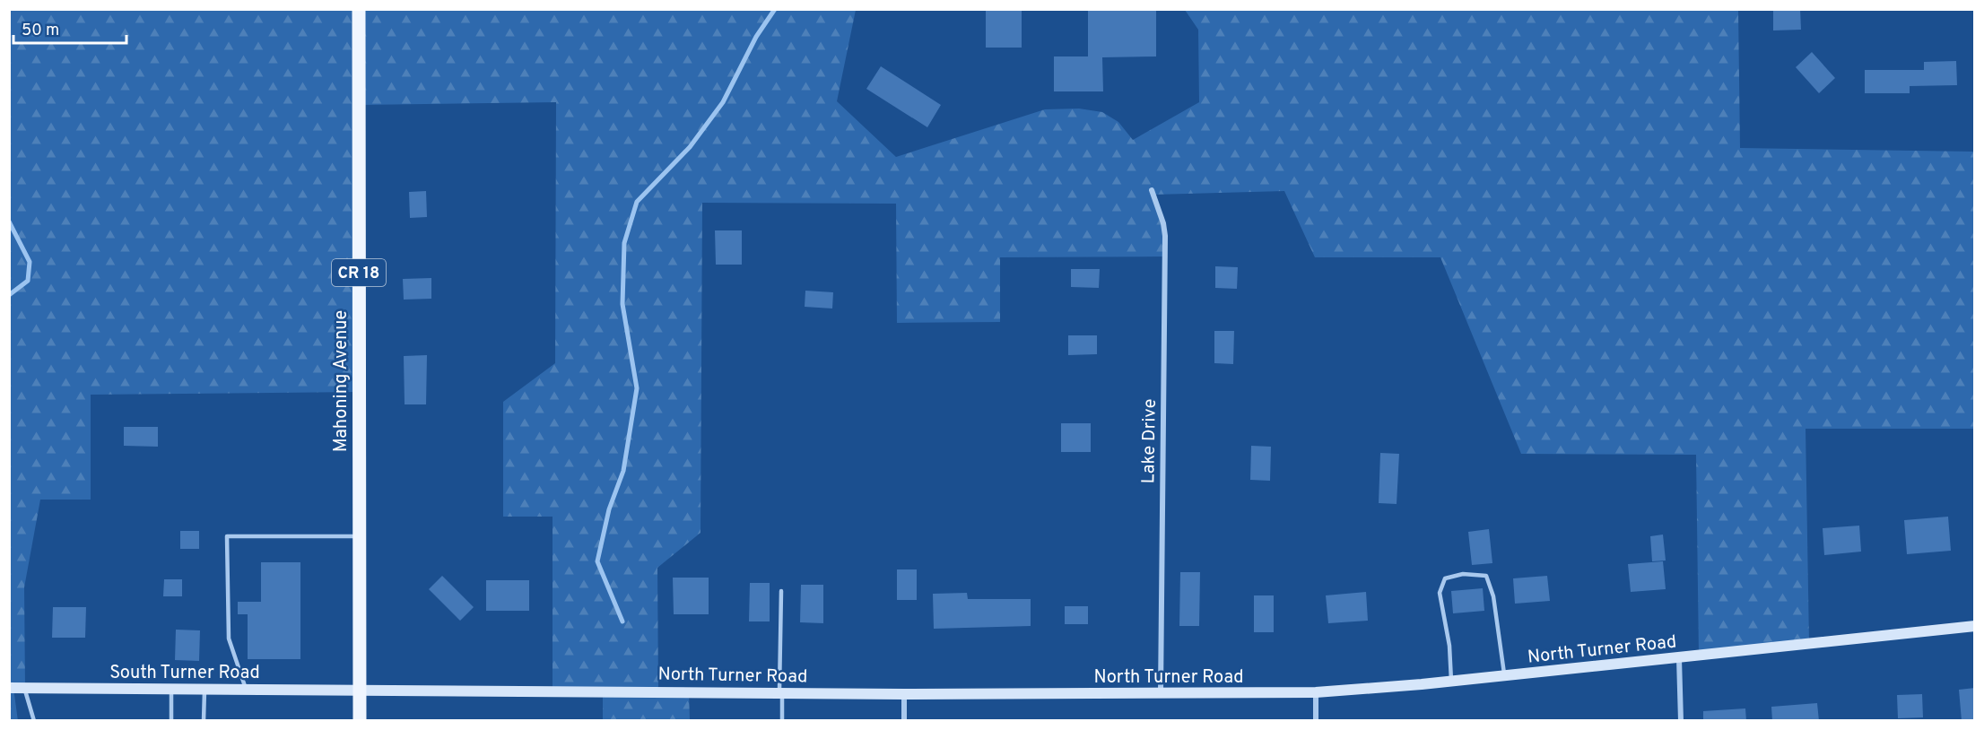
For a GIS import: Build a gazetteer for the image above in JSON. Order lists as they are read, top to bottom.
{
  "streets": {
    "main road": ["CR 18", "Mahoning Avenue"],
    "street": ["Lake Drive", "North Turner Road", "South Turner Road"]
  },
  "crossings": [
    ["Mahoning Avenue", "North Turner Road"],
    ["Mahoning Avenue", "South Turner Road"],
    ["Lake Drive", "North Turner Road"],
    ["North Turner Road", "South Turner Road"]
  ],
  "scale_bar": "50 m"
}
